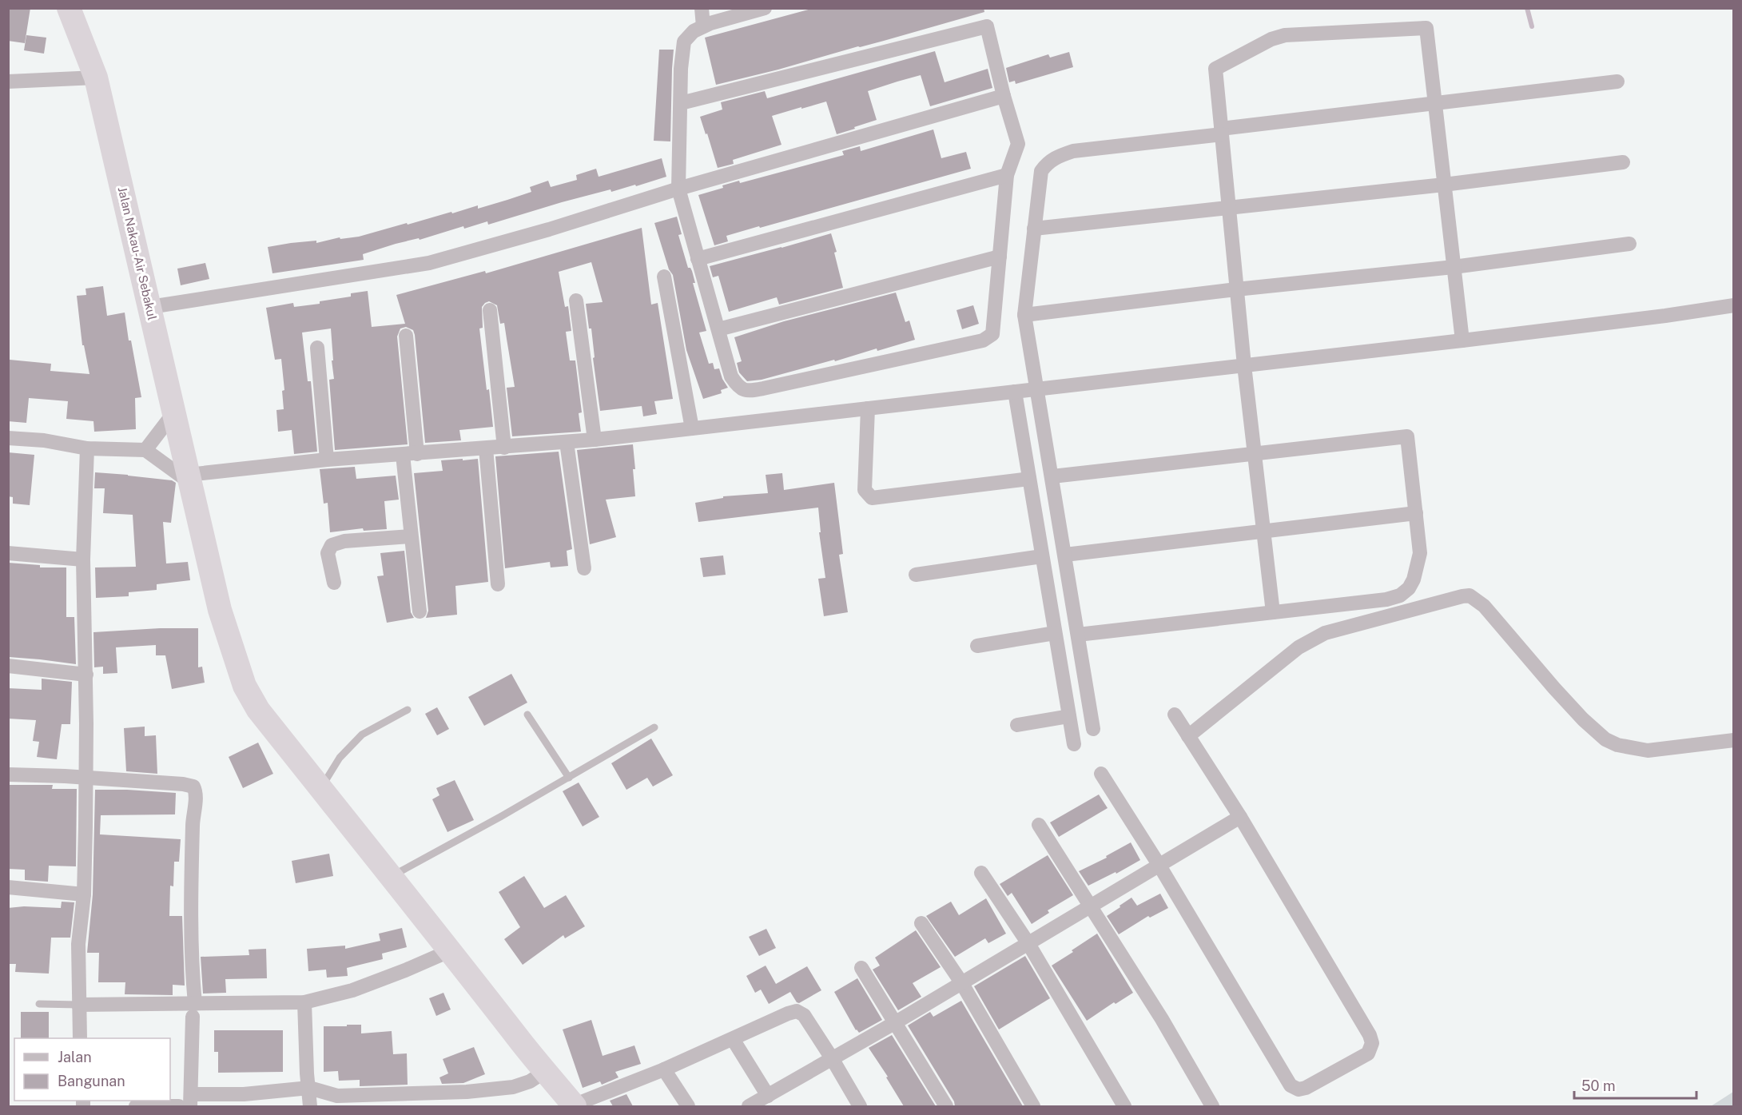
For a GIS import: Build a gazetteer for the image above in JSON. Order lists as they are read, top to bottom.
{
  "streets": {
    "highway": ["Jalan Nakau-Air Sebakul"]
  },
  "legend": ["Jalan", "Bangunan"],
  "scale_bar": "50 m"
}
